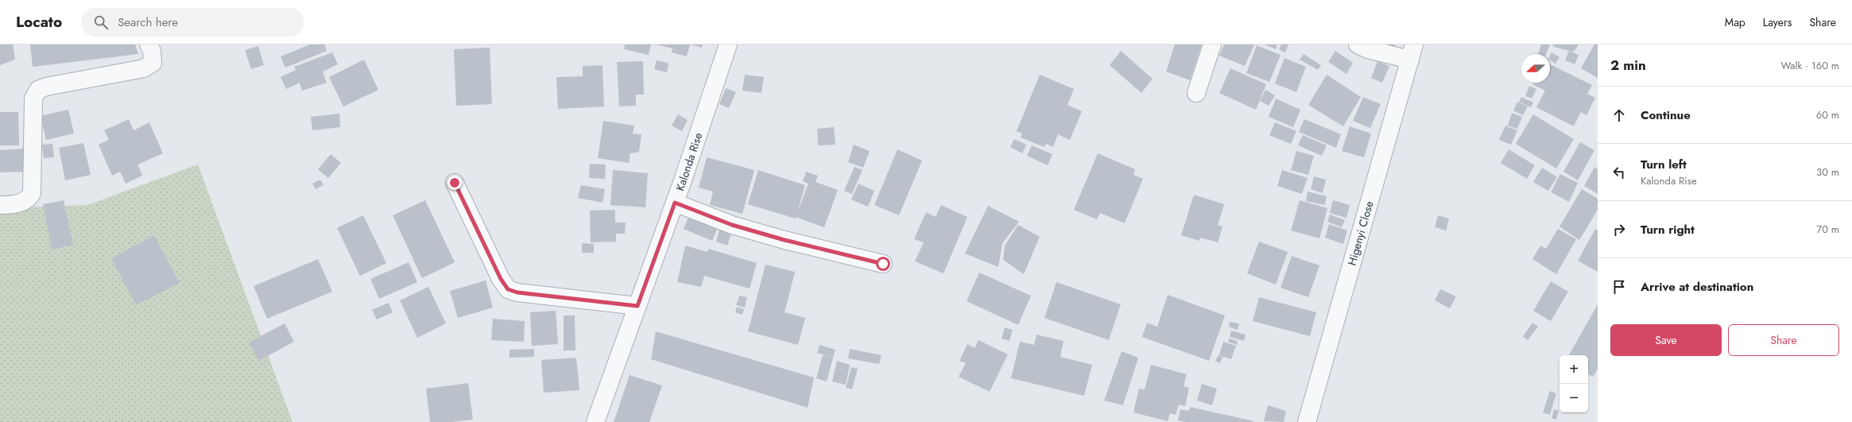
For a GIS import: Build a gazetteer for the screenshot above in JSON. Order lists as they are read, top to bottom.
{
  "streets": {
    "street": ["Kalonda Rise", "Higenyi Close"]
  },
  "north": "left",
  "page": {
    "header": "Locato",
    "search": "Search here",
    "nav": ["Map", "Layers", "Share"],
    "heading": ["2 min", "Walk · 160 m"],
    "list": [
      ["Continue", "60 m"],
      ["Turn left", "Kalonda Rise", "30 m"],
      ["Turn right", "70 m"],
      "Arrive at destination"
    ],
    "buttons": ["Save", "Share"],
    "map_buttons": ["+", "−"]
  }
}
